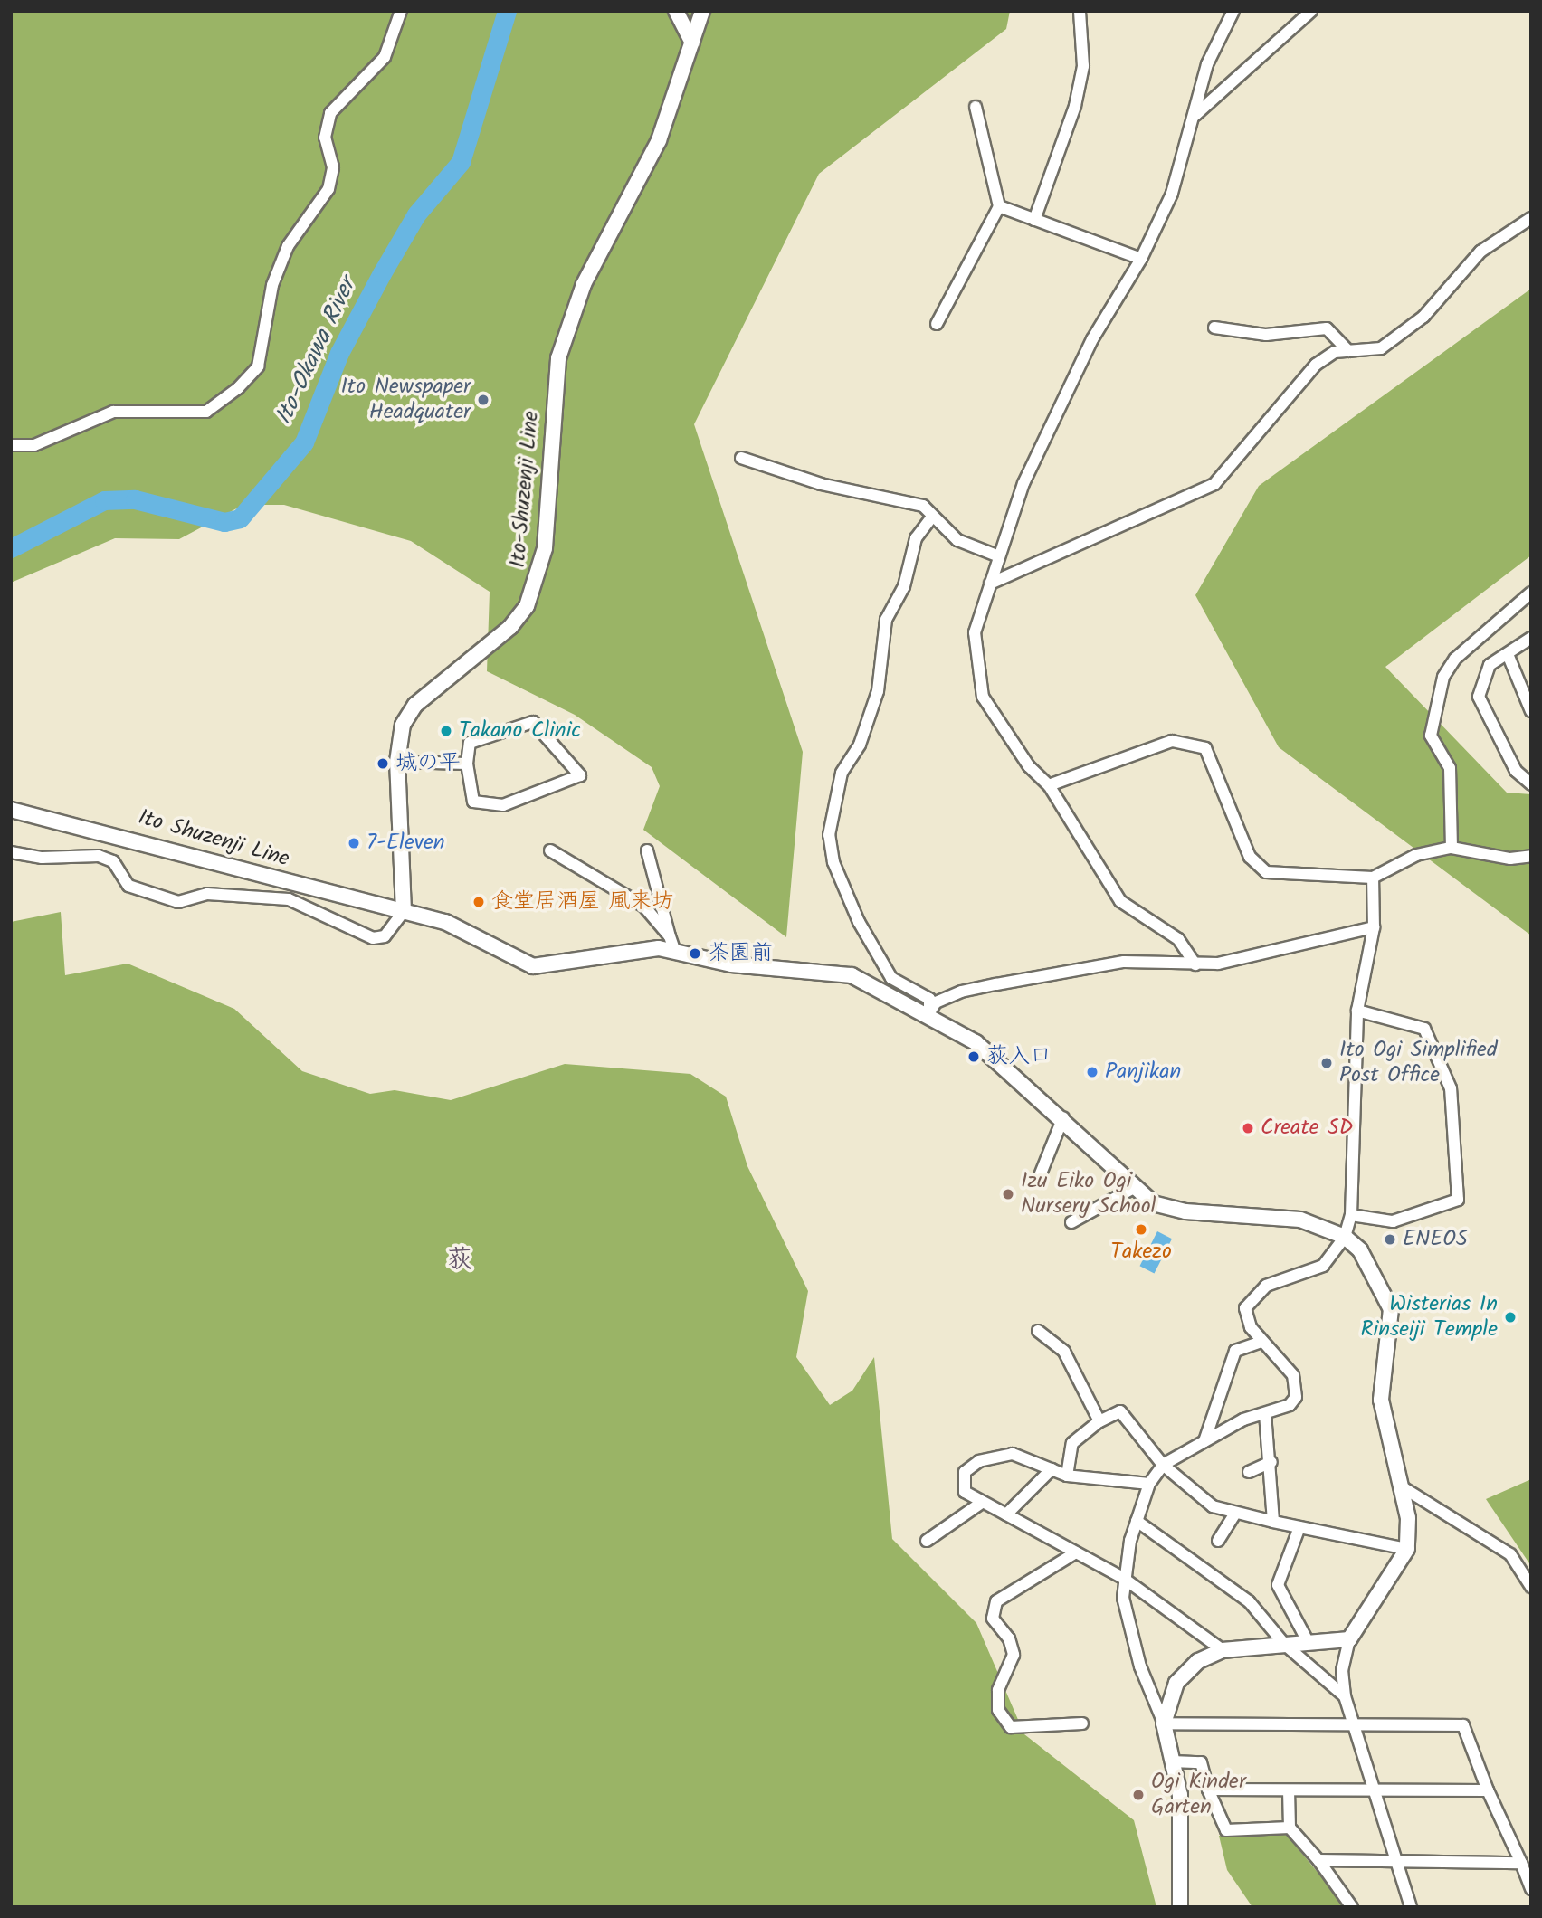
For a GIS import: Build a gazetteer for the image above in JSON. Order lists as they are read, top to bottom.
{
  "streets": {
    "main road": ["Ito-Shuzenji Line", "Ito Shuzenji Line"]
  },
  "crossings": [
    ["Ito-Shuzenji Line", "Ito Shuzenji Line"]
  ],
  "districts": ["荻"],
  "water": ["Ito-Okawa River"],
  "places": [
    "Ito Newspaper Headquater",
    "Takano Clinic",
    "城の平",
    "7-Eleven",
    "食堂居酒屋 風来坊",
    "茶園前",
    "荻入口",
    "Ito Ogi Simplified Post Office",
    "Panjikan",
    "Create SD",
    "Izu Eiko Ogi Nursery School",
    "Takezo",
    "ENEOS",
    "Wisterias In Rinseiji Temple",
    "Ogi Kinder Garten"
  ]
}
